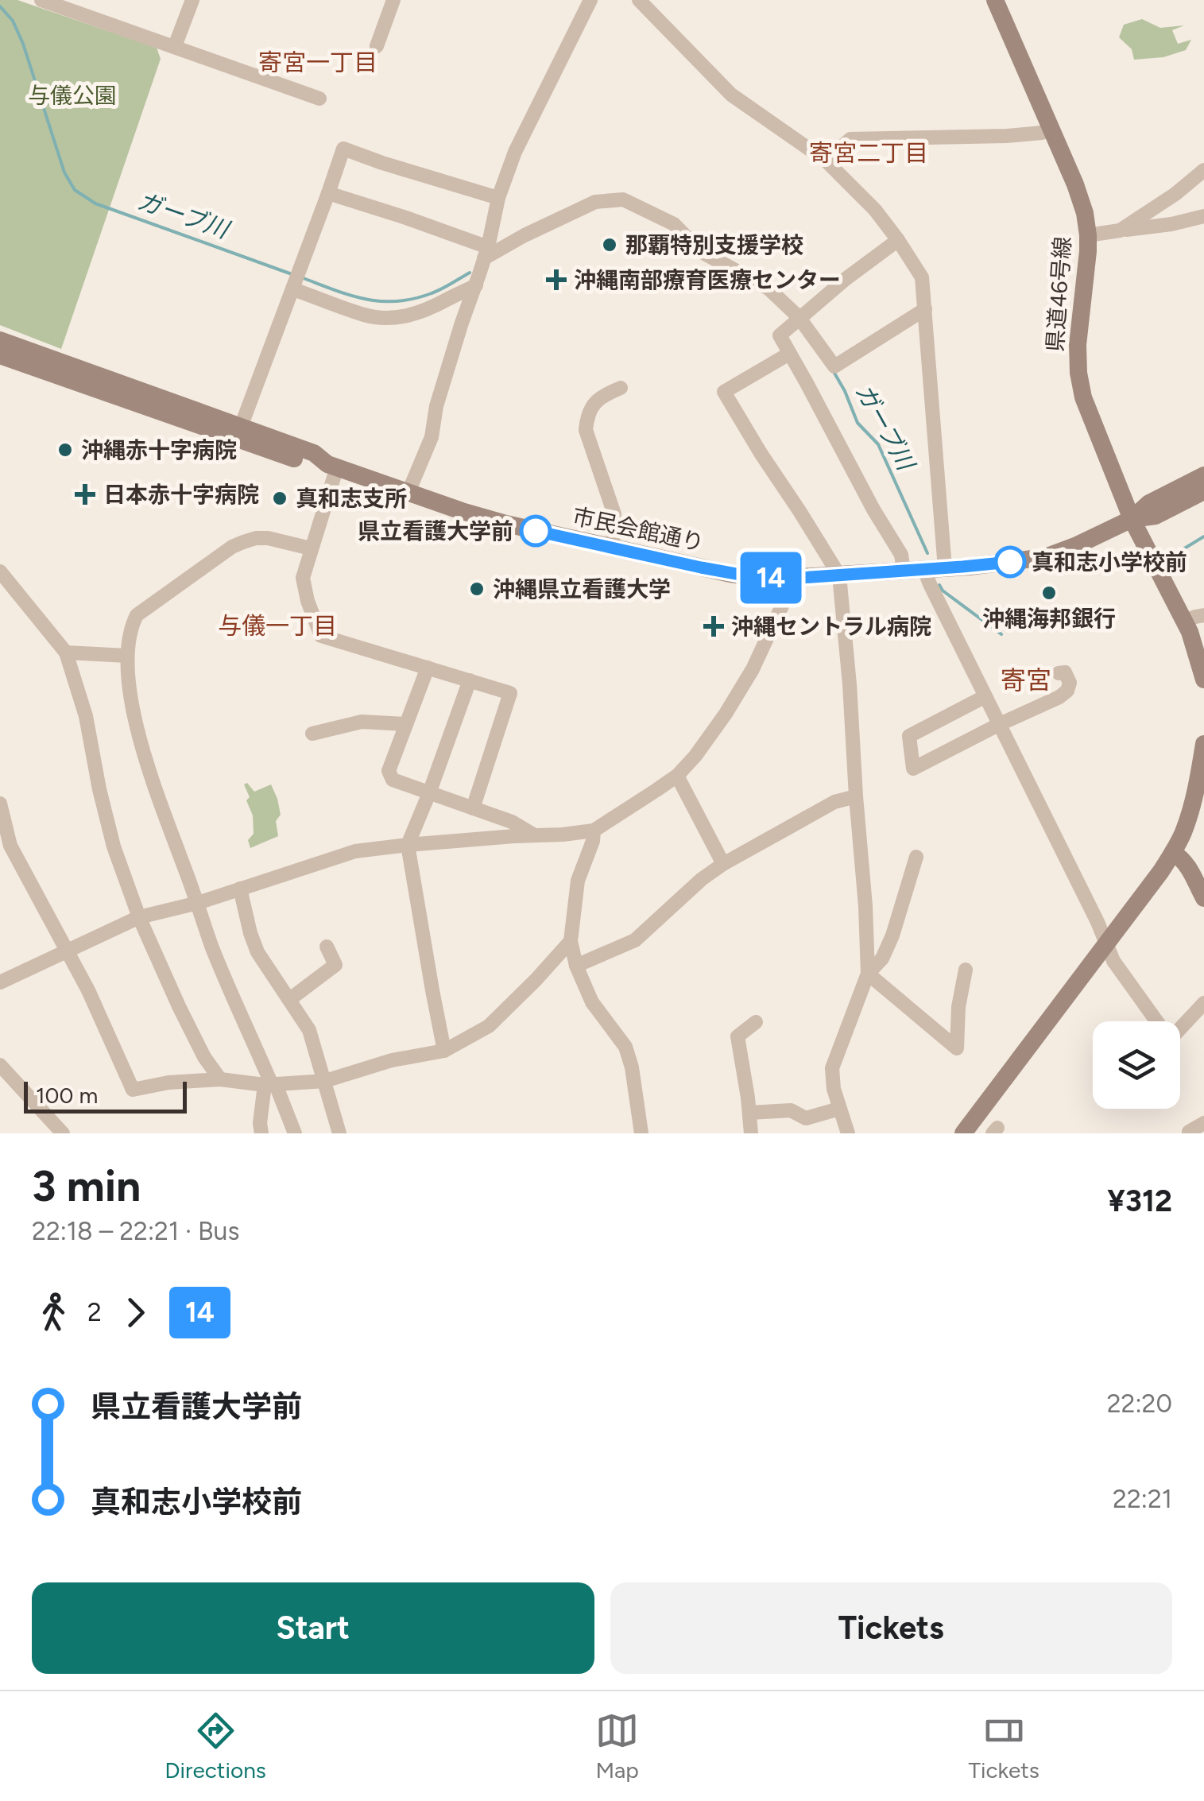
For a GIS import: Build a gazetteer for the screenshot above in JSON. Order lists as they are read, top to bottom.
{
  "streets": {
    "main road": ["県道46号線", "市民会館通り"]
  },
  "crossings": [
    ["県道46号線", "市民会館通り"]
  ],
  "districts": [
    "寄宮一丁目",
    "寄宮二丁目",
    "与儀一丁目",
    "寄宮"
  ],
  "water": ["ガーブ川"],
  "parks": ["与儀公園"],
  "places": {
    "other": [
      "那覇特別支援学校",
      "沖縄赤十字病院",
      "真和志支所",
      "県立看護大学前",
      "真和志小学校前",
      "沖縄県立看護大学",
      "沖縄海邦銀行"
    ],
    "health": ["沖縄南部療育医療センター", "日本赤十字病院", "沖縄セントラル病院"]
  },
  "lines": ["bus line 14"],
  "scale_bar": "100 m",
  "page": {
    "on_map": "14",
    "scale": "100 m",
    "heading": ["3 min", "22:18 – 22:21 · Bus", "¥312"],
    "legs": ["2", "14"],
    "list": [
      {
        "name": "県立看護大学前",
        "value": "22:20"
      },
      {
        "name": "真和志小学校前",
        "value": "22:21"
      }
    ],
    "buttons": ["Start", "Tickets"],
    "tabs": ["Directions", "Map", "Tickets"]
  }
}
